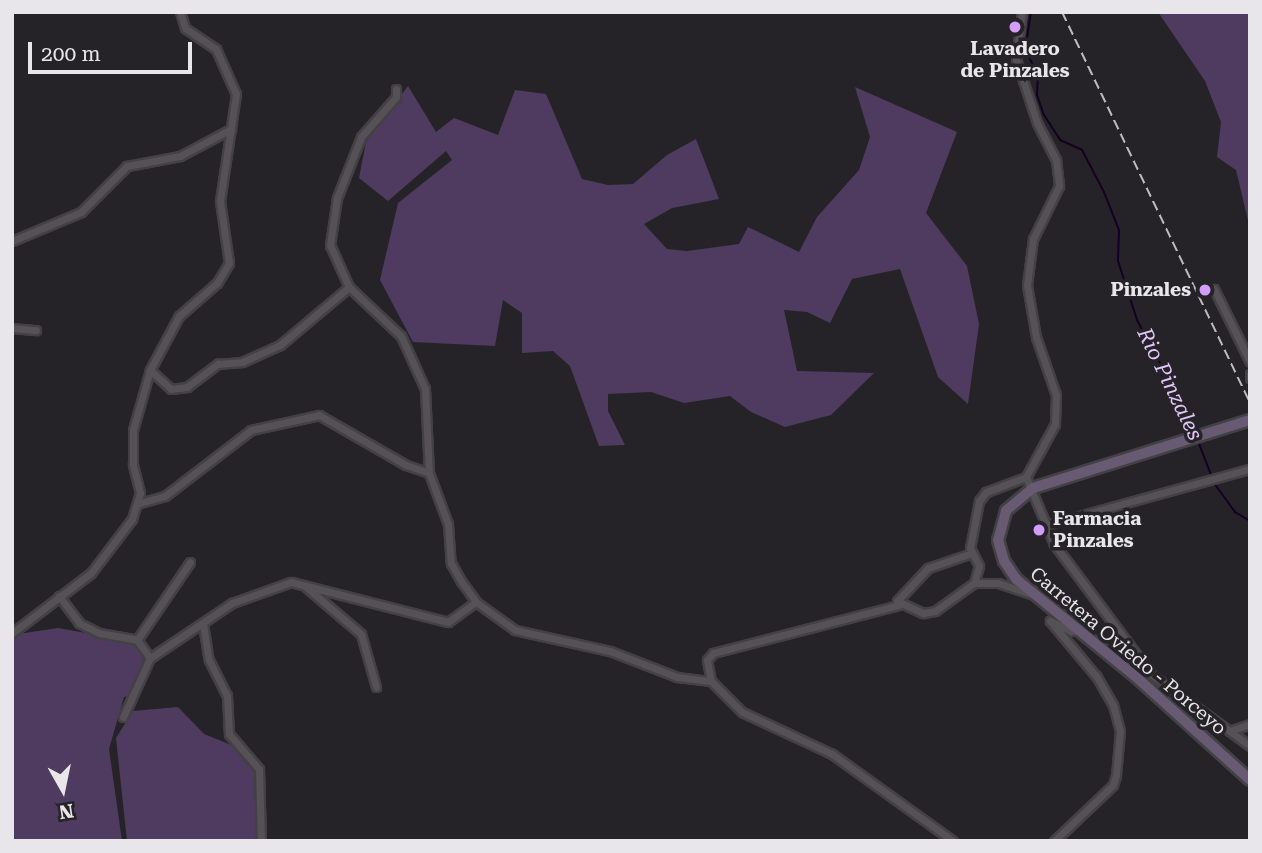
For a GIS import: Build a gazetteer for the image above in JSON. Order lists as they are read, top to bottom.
{
  "streets": {
    "main road": ["Carretera Oviedo - Porceyo"]
  },
  "water": ["Rio Pinzales"],
  "places": ["Lavadero de Pinzales", "Pinzales", "Farmacia Pinzales"],
  "scale_bar": "200 m",
  "north": "bottom"
}
